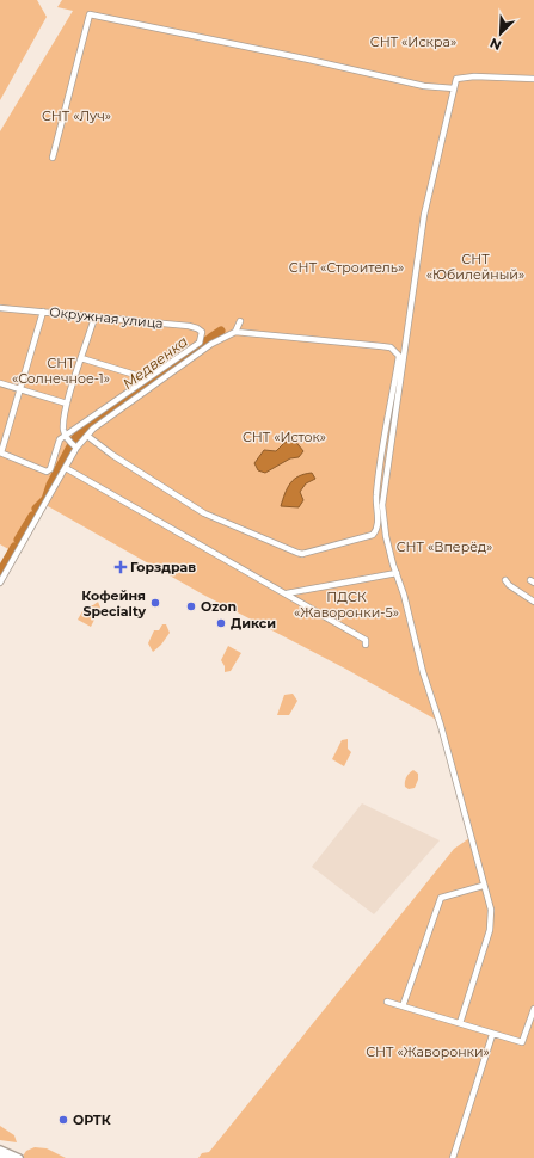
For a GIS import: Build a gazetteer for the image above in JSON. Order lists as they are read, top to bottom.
{
  "streets": {
    "street": ["Окружная улица"]
  },
  "water": ["Медвенка"],
  "parks": [
    "СНТ «Искра»",
    "СНТ «Луч»",
    "СНТ «Юбилейный»",
    "СНТ «Строитель»",
    "СНТ «Солнечное-1»",
    "СНТ «Исток»",
    "СНТ «Вперёд»",
    "ПДСК «Жаворонки-5»",
    "СНТ «Жаворонки»"
  ],
  "places": {
    "health": ["Горздрав"],
    "other": [
      "Кофейня Specialty",
      "Ozon",
      "Дикси",
      "ОРТК"
    ]
  },
  "north": "bottom left"
}
